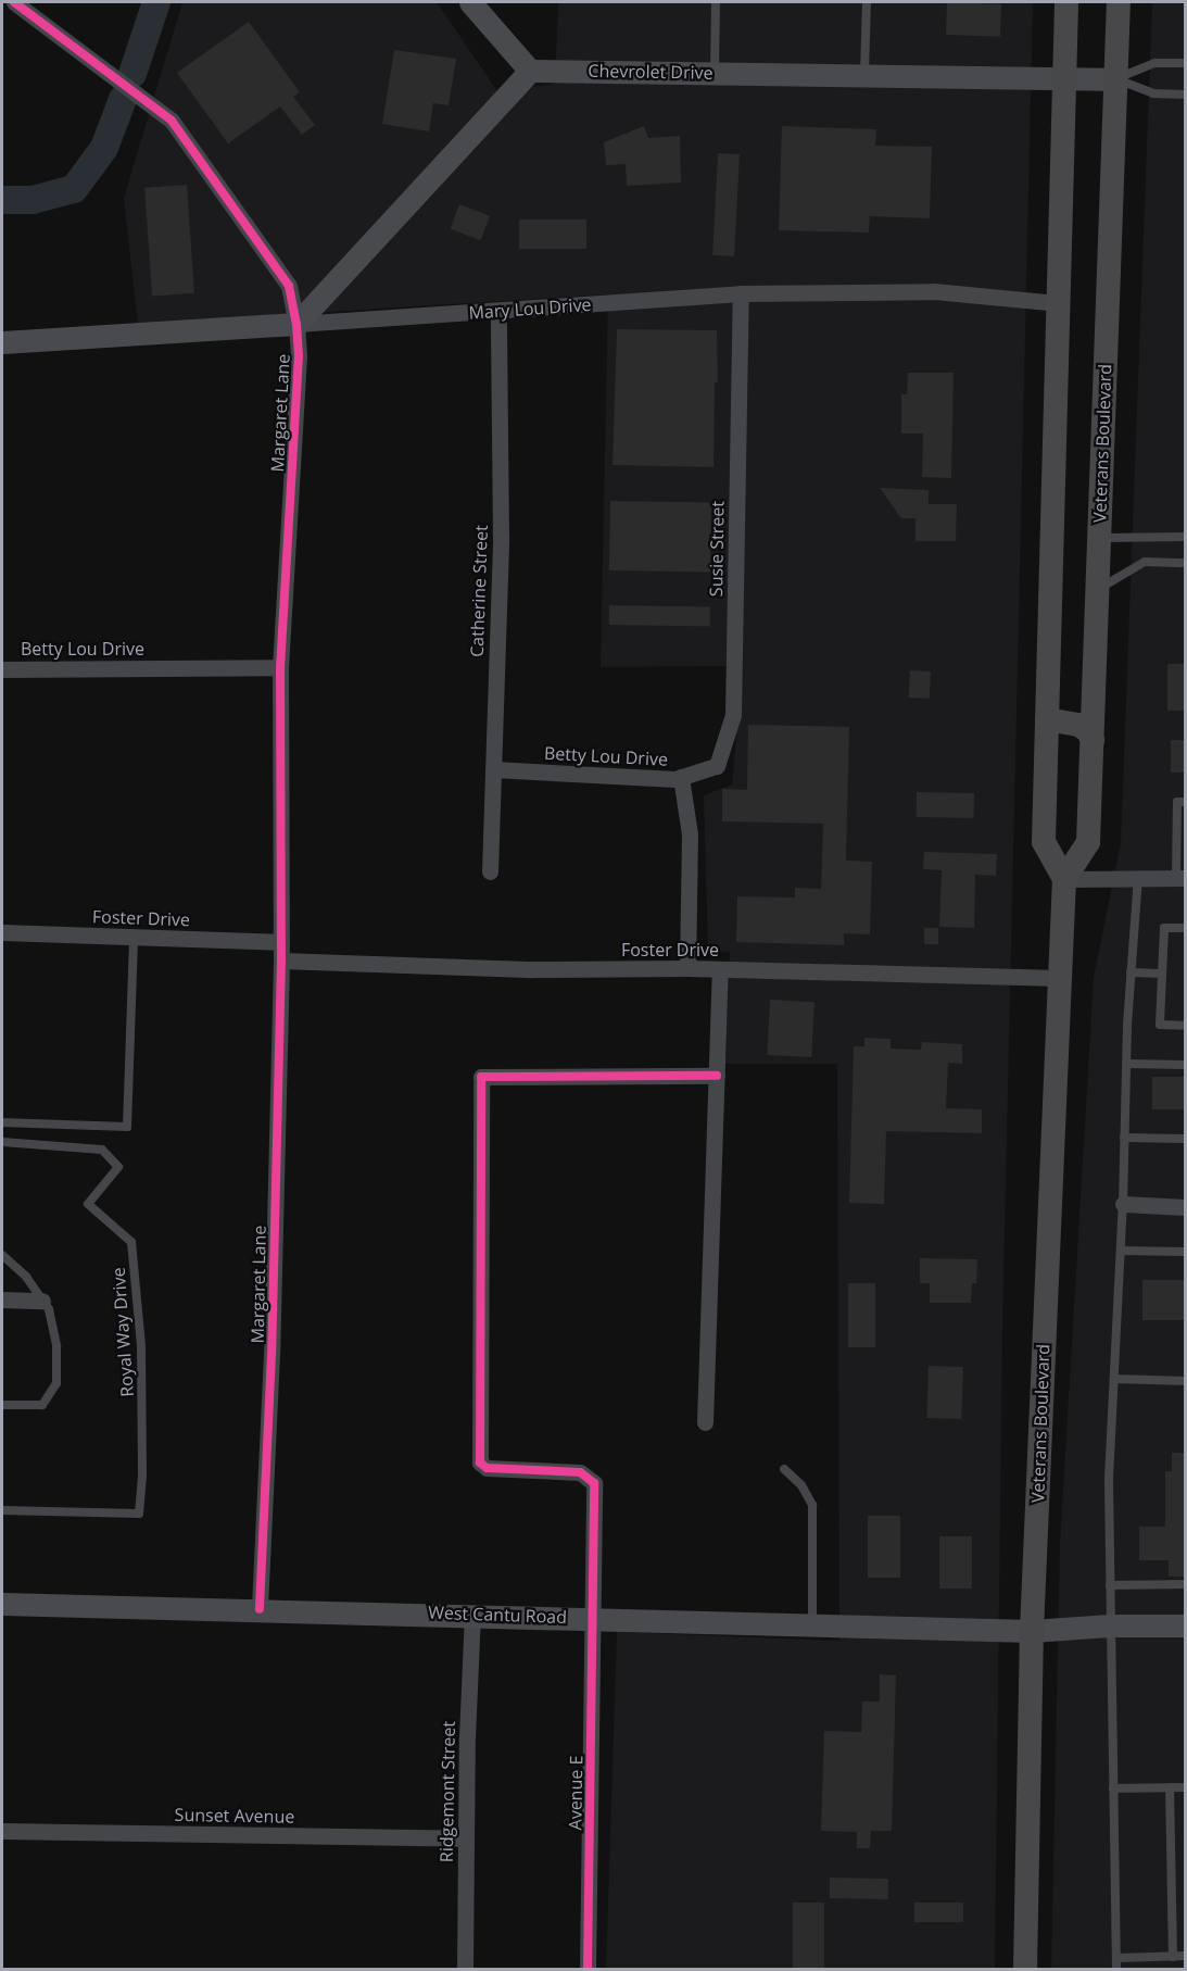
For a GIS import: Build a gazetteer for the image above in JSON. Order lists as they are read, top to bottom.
{
  "streets": {
    "main road": ["Veterans Boulevard"],
    "street": [
      "Chevrolet Drive",
      "Mary Lou Drive",
      "Margaret Lane",
      "Susie Street",
      "Catherine Street",
      "Betty Lou Drive",
      "Foster Drive",
      "West Cantu Road",
      "Ridgemont Street",
      "Avenue E",
      "Sunset Avenue"
    ],
    "lane": ["Royal Way Drive"]
  },
  "crossings": [
    ["Chevrolet Drive", "Veterans Boulevard"],
    ["Mary Lou Drive", "Margaret Lane"],
    ["Mary Lou Drive", "Susie Street"],
    ["Mary Lou Drive", "Catherine Street"],
    ["Margaret Lane", "Betty Lou Drive"],
    ["Margaret Lane", "Foster Drive"],
    ["Margaret Lane", "West Cantu Road"],
    ["Veterans Boulevard", "Foster Drive"],
    ["Veterans Boulevard", "West Cantu Road"],
    ["Susie Street", "Betty Lou Drive"],
    ["Catherine Street", "Betty Lou Drive"],
    ["Betty Lou Drive", "Foster Drive"],
    ["West Cantu Road", "Ridgemont Street"],
    ["West Cantu Road", "Avenue E"],
    ["Ridgemont Street", "Sunset Avenue"]
  ]
}
